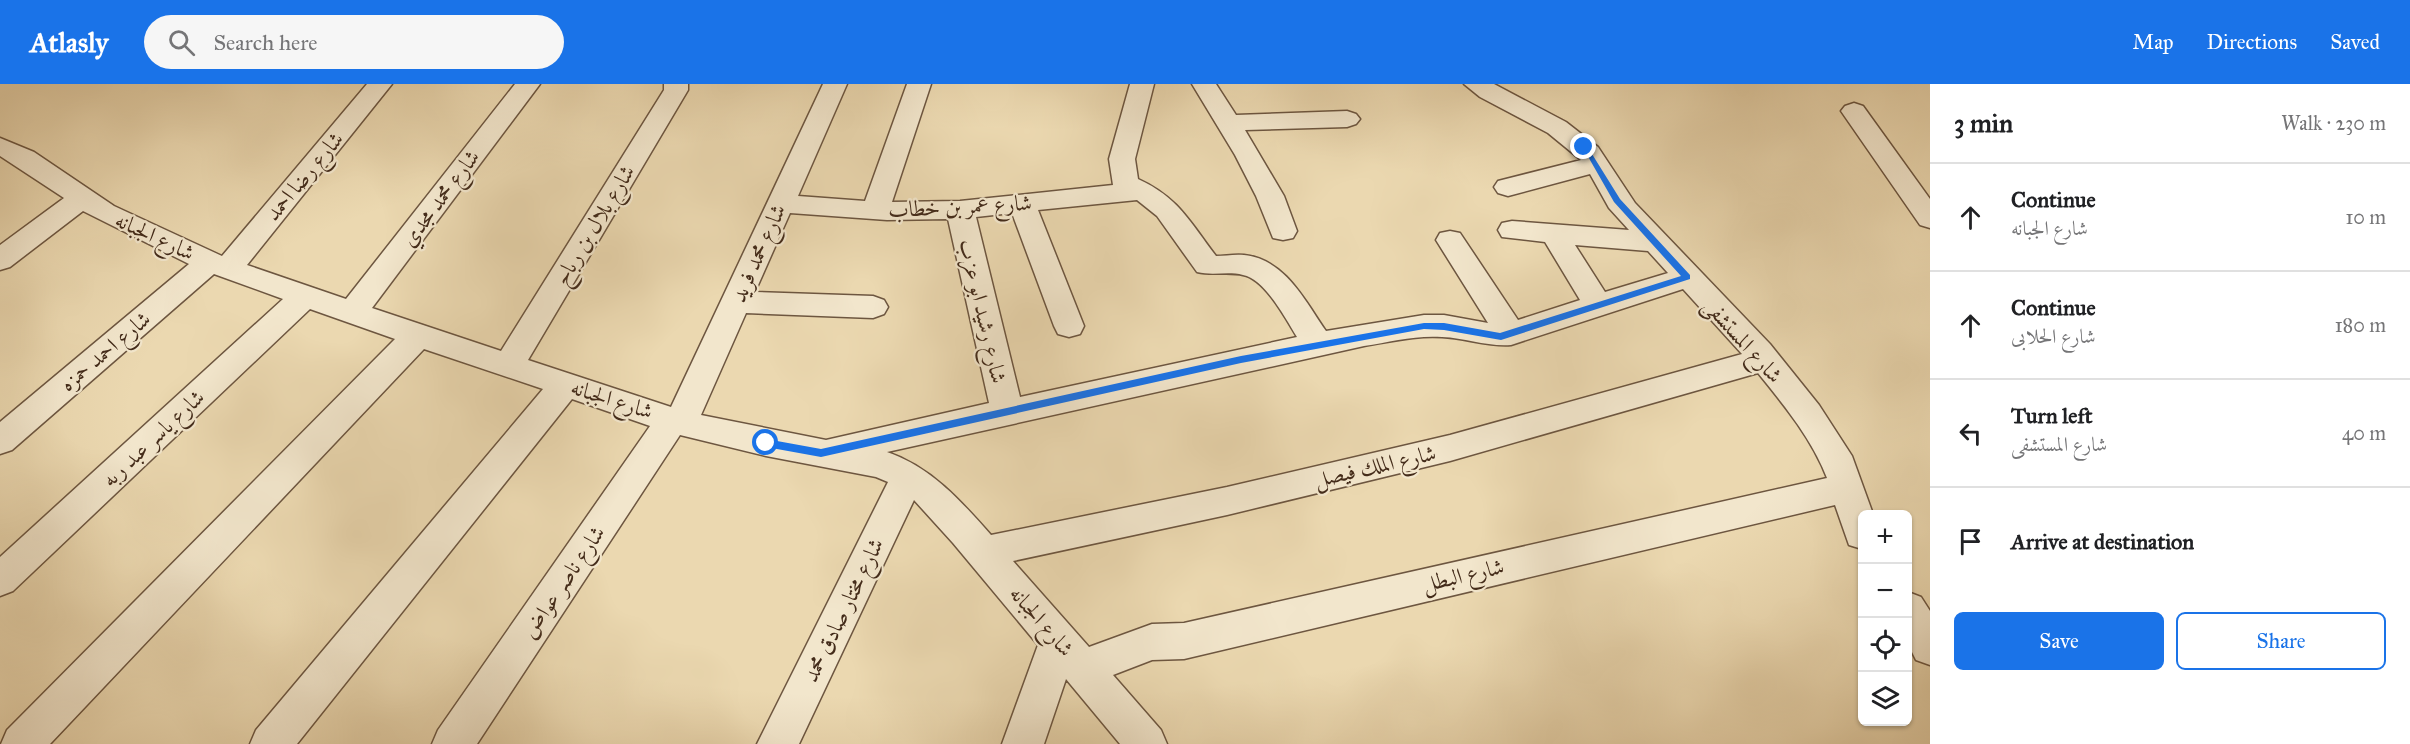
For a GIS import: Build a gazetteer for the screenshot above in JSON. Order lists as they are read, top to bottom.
{
  "streets": {
    "street": [
      "شارع رضا احمد",
      "شارع محمد مجدي",
      "شارع عمر بن خطاب",
      "شارع بلال بن رباح",
      "شارع الجبانه",
      "شارع محمد فريد",
      "شارع رشيد ابو عزب",
      "شارع المستشفى",
      "شارع احمد حمزه",
      "شارع ياسر عبد ربه",
      "شارع الملك فيصل",
      "شارع البطل",
      "شارع ناصر عواض",
      "شارع مختار صادق محمد"
    ]
  },
  "crossings": [
    ["شارع رضا احمد", "شارع الجبانه"],
    ["شارع رضا احمد", "شارع احمد حمزه"],
    ["شارع محمد مجدي", "شارع الجبانه"],
    ["شارع عمر بن خطاب", "شارع محمد فريد"],
    ["شارع عمر بن خطاب", "شارع رشيد ابو عزب"],
    ["شارع بلال بن رباح", "شارع الجبانه"],
    ["شارع الجبانه", "شارع محمد فريد"],
    ["شارع الجبانه", "شارع احمد حمزه"],
    ["شارع الجبانه", "شارع ياسر عبد ربه"],
    ["شارع الجبانه", "شارع الملك فيصل"],
    ["شارع الجبانه", "شارع البطل"],
    ["شارع الجبانه", "شارع ناصر عواض"],
    ["شارع الجبانه", "شارع مختار صادق محمد"],
    ["شارع محمد فريد", "شارع ناصر عواض"],
    ["شارع المستشفى", "شارع الملك فيصل"],
    ["شارع المستشفى", "شارع البطل"]
  ],
  "page": {
    "header": "Atlasly",
    "search": "Search here",
    "nav": ["Map", "Directions", "Saved"],
    "heading": ["3 min", "Walk · 230 m"],
    "list": [
      ["Continue", "شارع الجبانه", "10 m"],
      ["Continue", "شارع الحلابى", "180 m"],
      ["Turn left", "شارع المستشفى", "40 m"],
      "Arrive at destination"
    ],
    "map_buttons": ["+", "−"],
    "buttons": ["Save", "Share"]
  }
}
